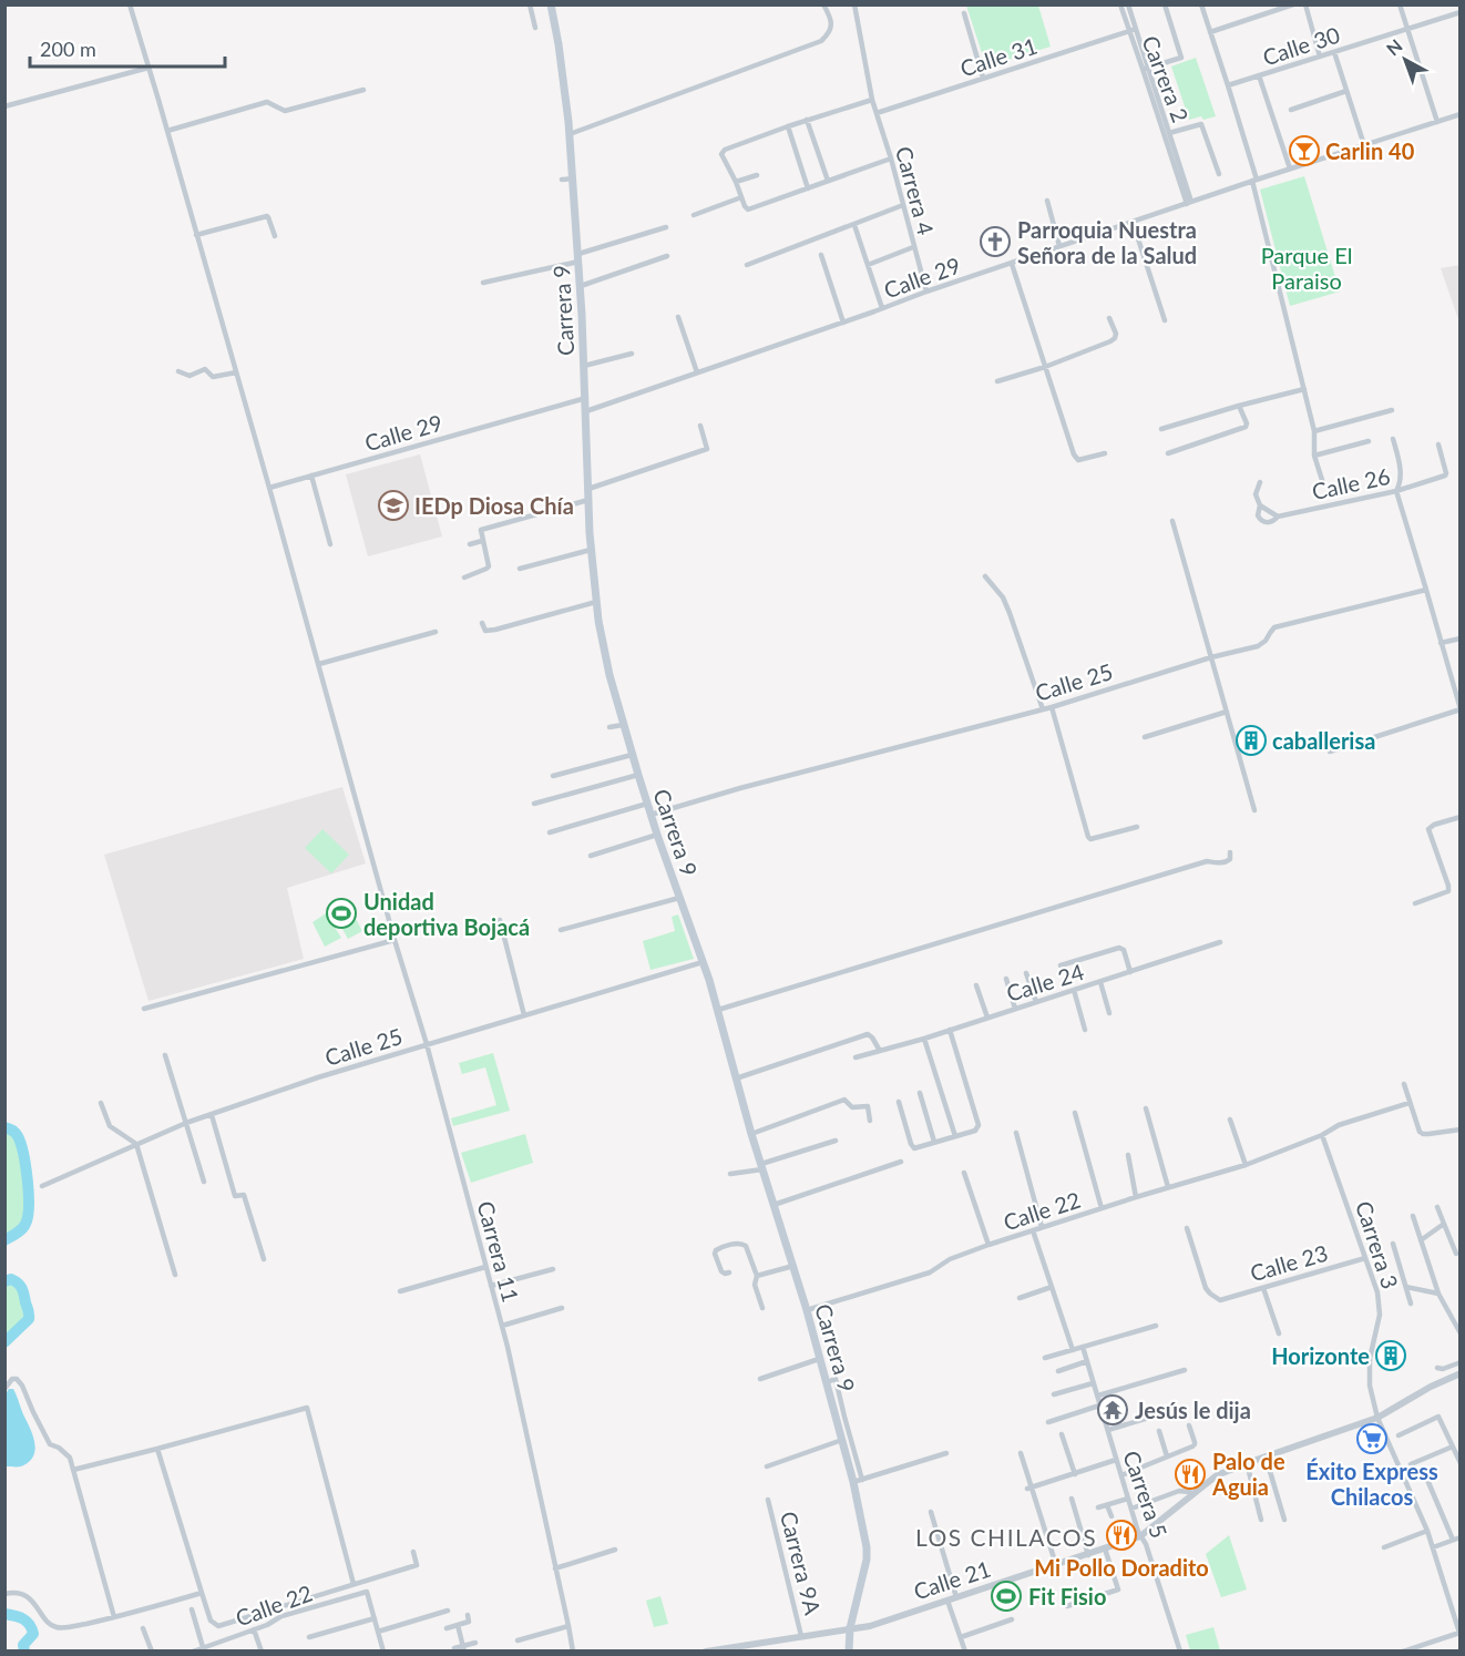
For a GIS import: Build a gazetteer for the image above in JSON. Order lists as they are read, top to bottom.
{
  "streets": {
    "main road": ["Carrera 9"],
    "street": [
      "Calle 30",
      "Calle 31",
      "Carrera 2",
      "Carrera 4",
      "Calle 29",
      "Calle 26",
      "Calle 25",
      "Calle 24",
      "Calle 22",
      "Carrera 3",
      "Carrera 11",
      "Calle 23",
      "Carrera 5",
      "Carrera 9A",
      "Calle 21"
    ]
  },
  "crossings": [
    ["Calle 31", "Carrera 2"],
    ["Calle 31", "Carrera 4"],
    ["Carrera 2", "Calle 29"],
    ["Carrera 4", "Calle 29"],
    ["Calle 29", "Carrera 9"],
    ["Calle 29", "Carrera 11"],
    ["Carrera 9", "Calle 25"],
    ["Carrera 9", "Calle 22"],
    ["Carrera 9", "Calle 21"],
    ["Calle 25", "Carrera 11"],
    ["Carrera 3", "Calle 23"],
    ["Carrera 3", "Calle 21"],
    ["Carrera 5", "Calle 21"],
    ["Carrera 9A", "Calle 21"]
  ],
  "districts": ["LOS CHILACOS"],
  "parks": ["Parque El Paraiso"],
  "places": {
    "bar": ["Carlin 40"],
    "church": ["Parroquia Nuestra Señora de la Salud"],
    "school or university": ["IEDp Diosa Chía"],
    "building": ["caballerisa", "Horizonte"],
    "sports": ["Unidad deportiva Bojacá", "Fit Fisio"],
    "temple": ["Jesús le dija"],
    "supermarket": ["Éxito Express Chilacos"],
    "restaurant": ["Palo de Aguia", "Mi Pollo Doradito"]
  },
  "scale_bar": "200 m",
  "north": "top left"
}
